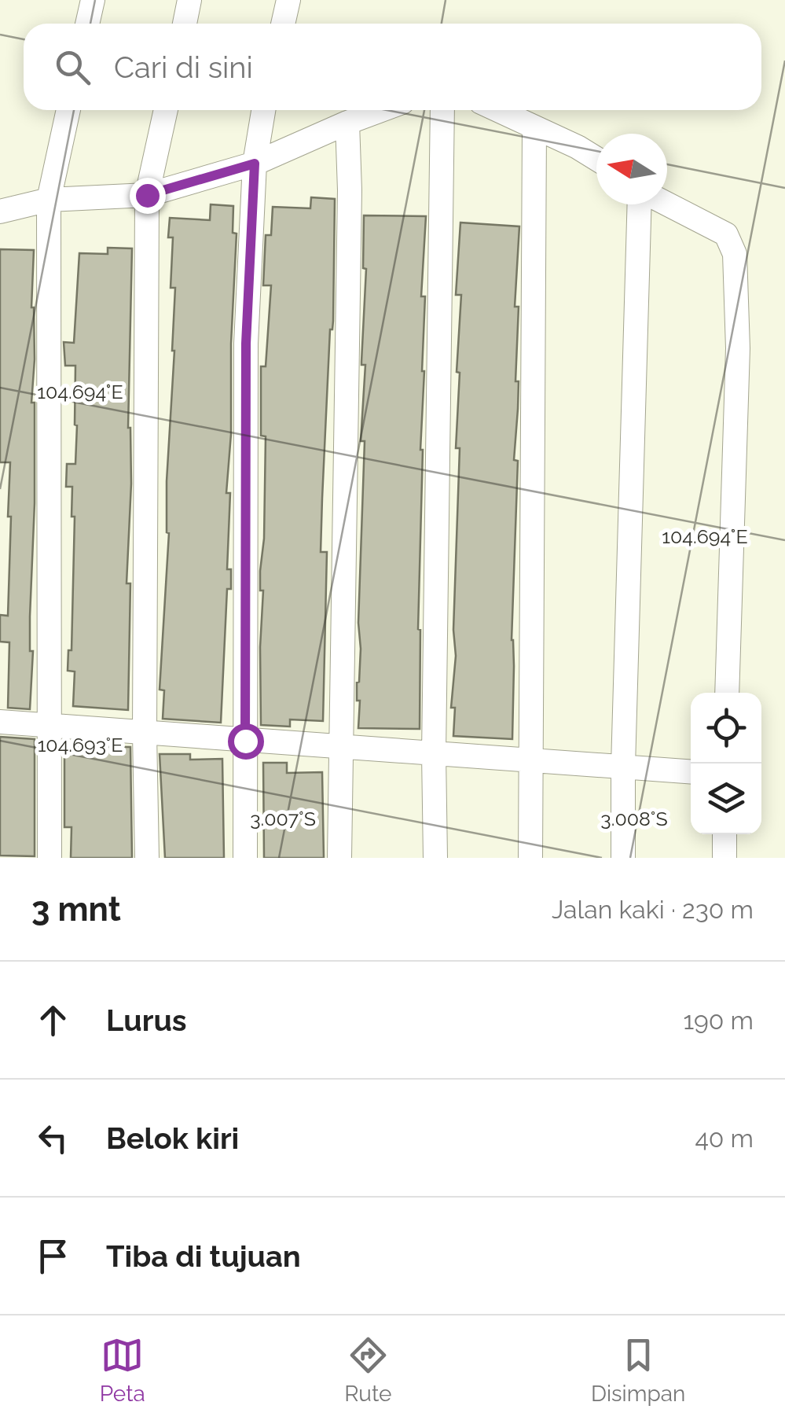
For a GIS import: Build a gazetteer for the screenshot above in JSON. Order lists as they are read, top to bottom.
{
  "north": "left",
  "page": {
    "search": "Cari di sini",
    "heading": ["3 mnt", "Jalan kaki · 230 m"],
    "list": [
      ["Lurus", "190 m"],
      ["Belok kiri", "40 m"],
      "Tiba di tujuan"
    ],
    "nav": ["Peta", "Rute", "Disimpan"]
  },
  "coordinates": [
    "104.694°E",
    "104.693°E",
    "3.007°S",
    "3.008°S"
  ]
}
